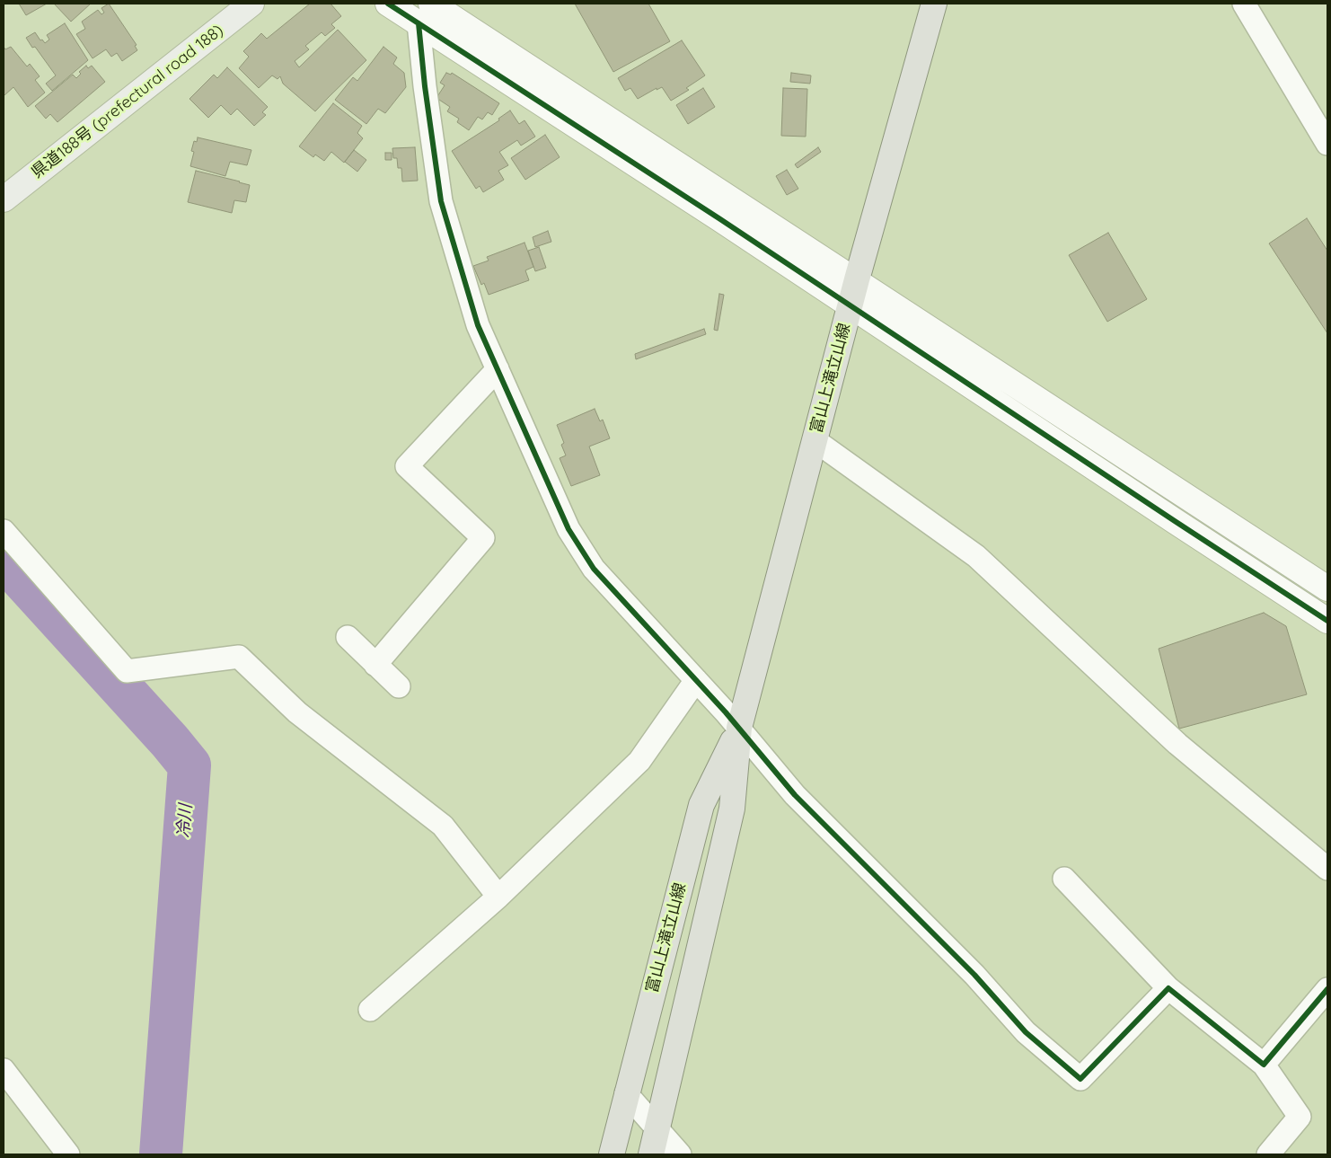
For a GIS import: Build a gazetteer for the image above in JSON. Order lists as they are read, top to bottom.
{
  "streets": {
    "main road": ["県道188号 (prefectural road 188)", "富山上滝立山線"]
  },
  "water": ["冷川"]
}
